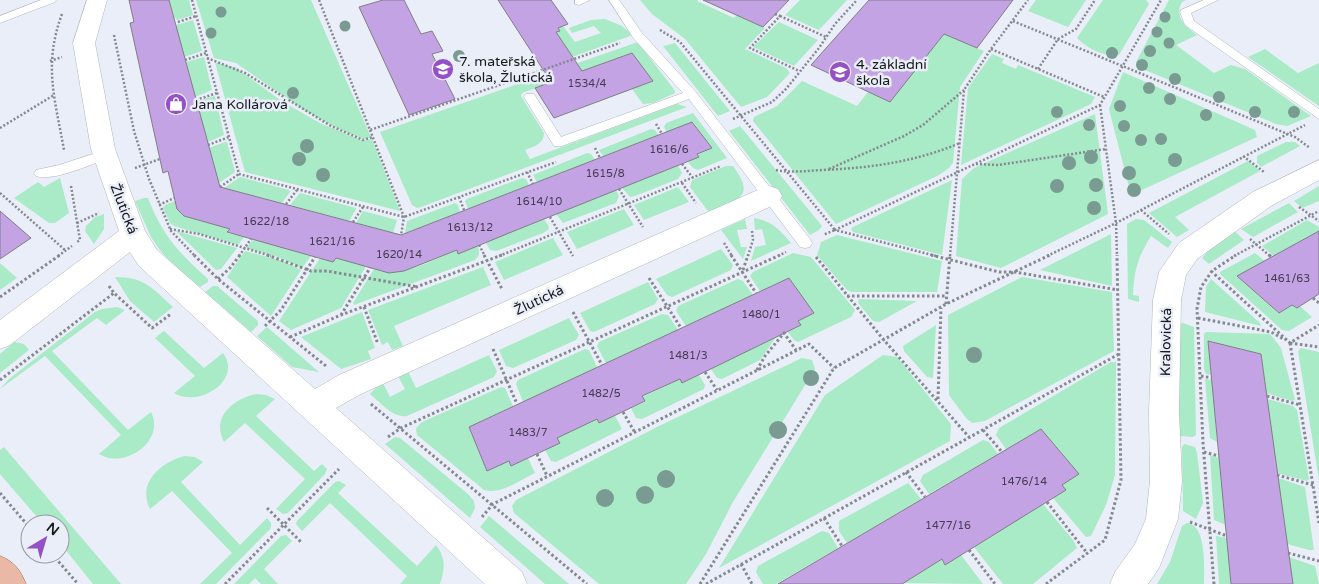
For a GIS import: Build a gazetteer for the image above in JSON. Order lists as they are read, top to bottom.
{
  "streets": {
    "street": ["Žlutická", "Kralovická"]
  },
  "places": {
    "school or university": ["7. mateřská škola, Žlutická", "4. základní škola"],
    "shop": ["Jana Kollárová"]
  },
  "house_numbers": [
    "1534/4",
    "1616/6",
    "1615/8",
    "1614/10",
    "1622/18",
    "1613/12",
    "1621/16",
    "1620/14",
    "1461/63",
    "1480/1",
    "1481/3",
    "1482/5",
    "1483/7",
    "1476/14",
    "1477/16"
  ],
  "north": "top right"
}
